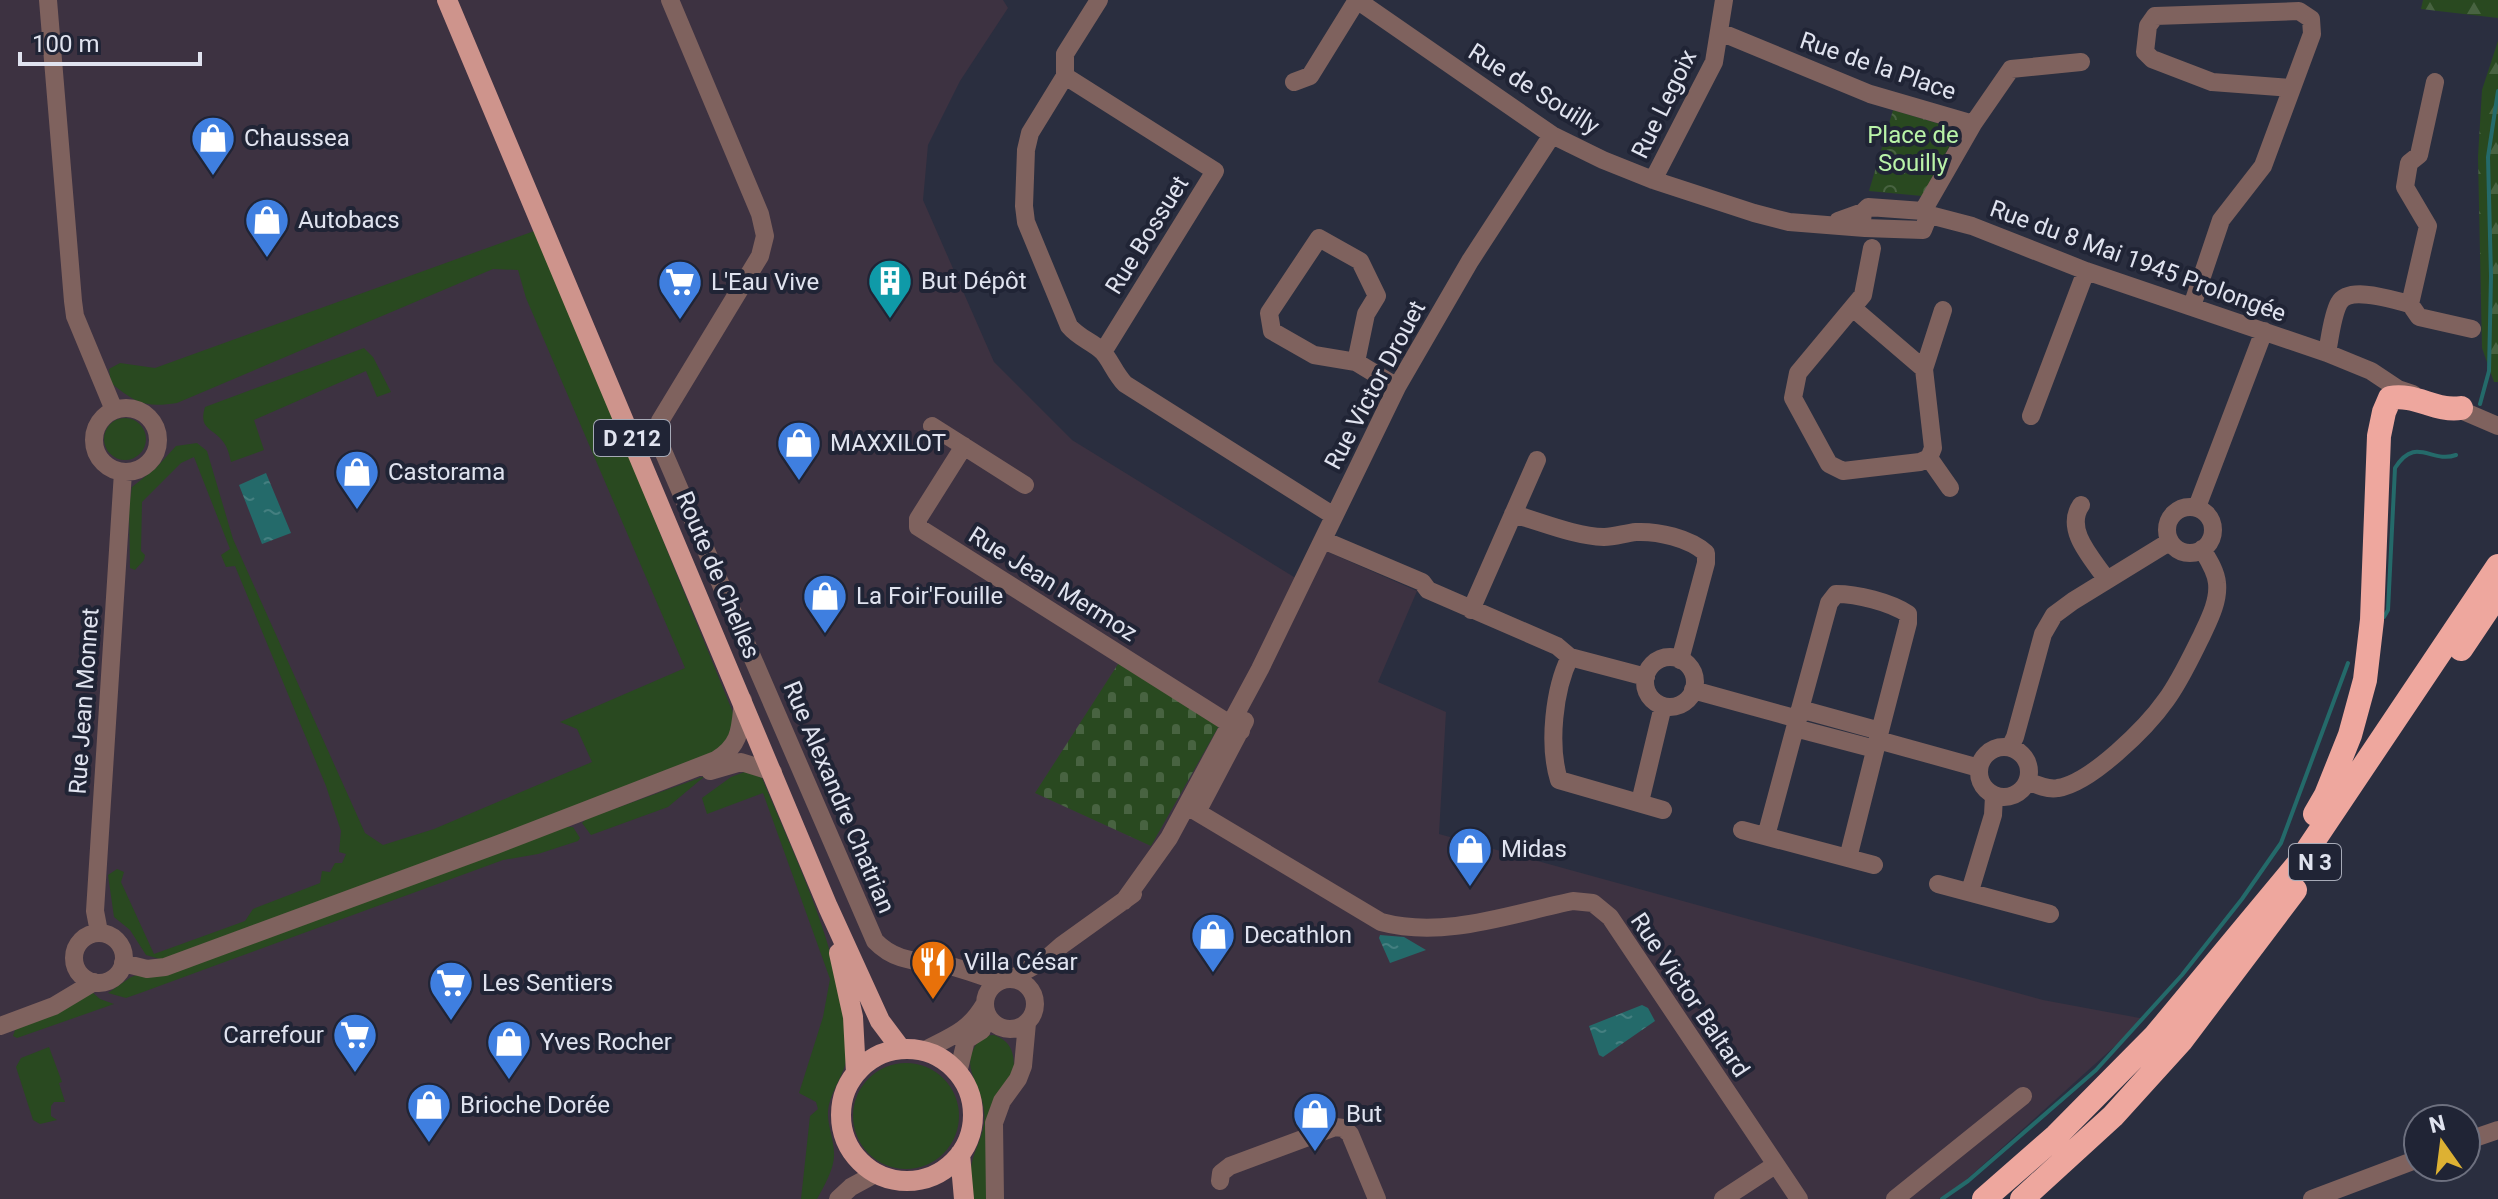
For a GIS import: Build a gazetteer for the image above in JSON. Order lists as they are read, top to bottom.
{
  "streets": {
    "highway": ["N 3"],
    "main road": ["D 212", "Route de Chelles"],
    "street": [
      "Rue de la Place",
      "Rue de Souilly",
      "Rue Legoix",
      "Rue Bossuet",
      "Rue du 8 Mai 1945 Prolongée",
      "Rue Victor Drouet",
      "Rue Jean Mermoz",
      "Rue Jean Monnet",
      "Rue Alexandre Chatrian",
      "Rue Victor Baltard"
    ]
  },
  "crossings": [
    ["Rue de la Place", "Rue de Souilly"],
    ["Rue de la Place", "Rue Legoix"],
    ["Rue de Souilly", "Rue Legoix"],
    ["Rue de Souilly", "Rue du 8 Mai 1945 Prolongée"],
    ["Rue de Souilly", "Rue Victor Drouet"],
    ["Rue Victor Drouet", "Route de Chelles"],
    ["Rue Victor Drouet", "Rue Jean Mermoz"],
    ["Rue Victor Drouet", "Rue Alexandre Chatrian"],
    ["Rue Victor Drouet", "Rue Victor Baltard"]
  ],
  "parks": ["Place de Souilly"],
  "places": {
    "shop": [
      "Chaussea",
      "Autobacs",
      "MAXXILOT",
      "Castorama",
      "La Foir'Fouille",
      "Midas",
      "Decathlon",
      "Yves Rocher",
      "Brioche Dorée",
      "But"
    ],
    "building": ["But Dépôt"],
    "supermarket": ["L'Eau Vive", "Les Sentiers", "Carrefour"],
    "restaurant": ["Villa César"]
  },
  "scale_bar": "100 m",
  "north": "top"
}
